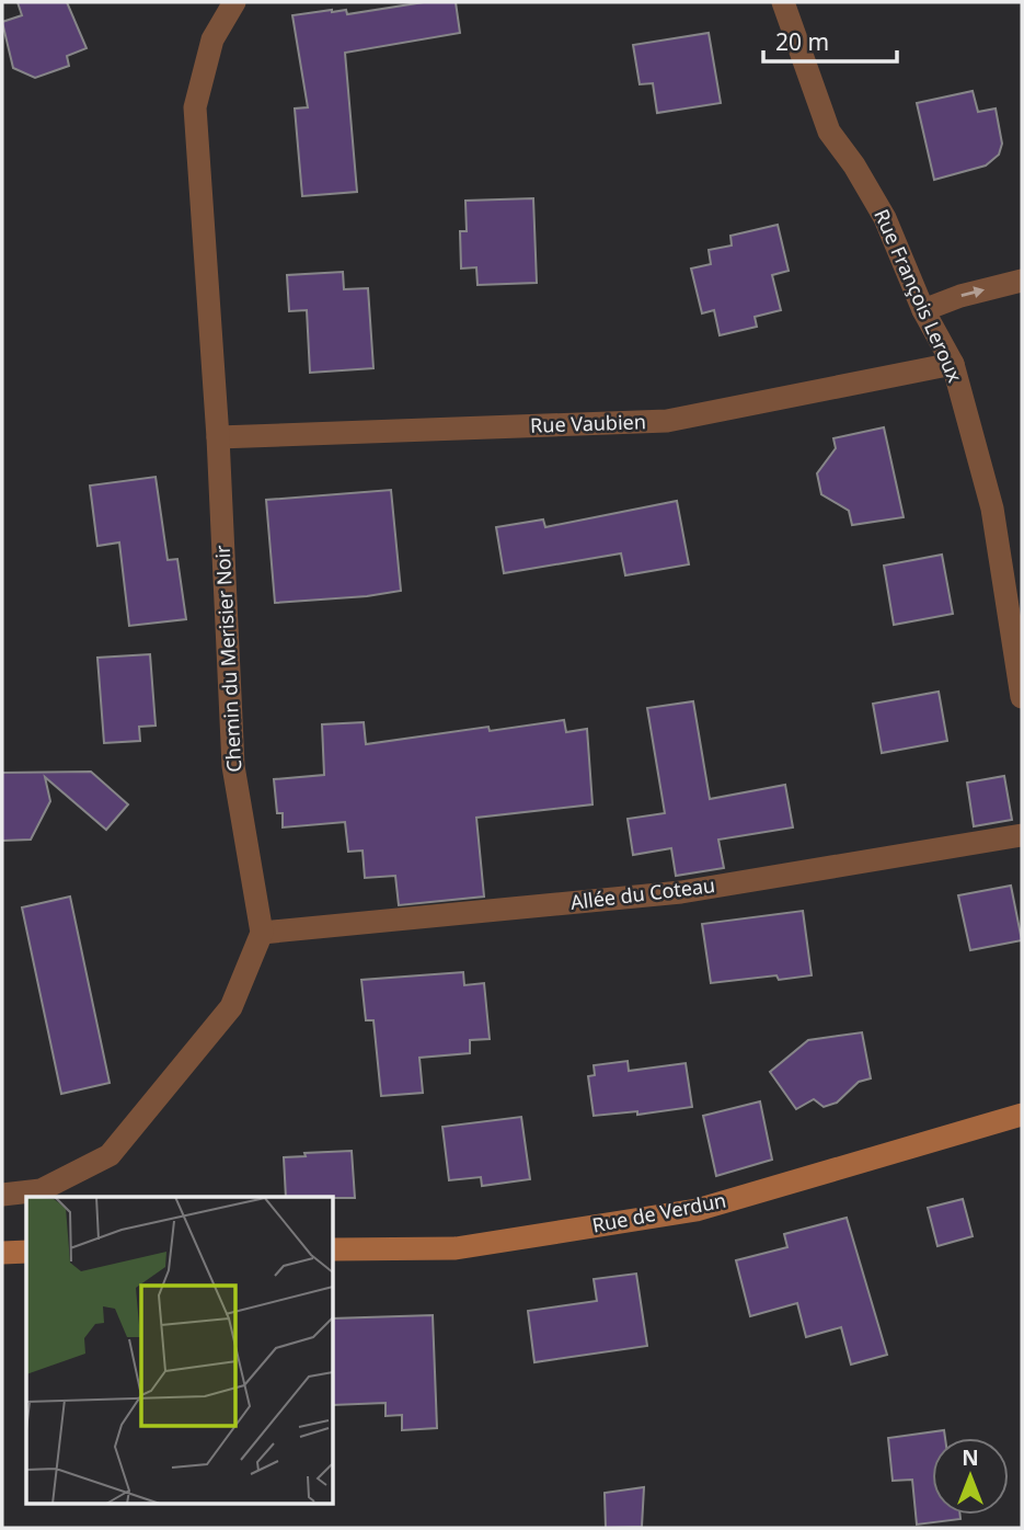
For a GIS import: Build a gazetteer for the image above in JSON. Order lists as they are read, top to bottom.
{
  "streets": {
    "street": [
      "Rue François Leroux",
      "Rue Vaubien",
      "Chemin du Merisier Noir",
      "Allée du Coteau",
      "Rue de Verdun"
    ]
  },
  "crossings": [
    ["Rue François Leroux", "Rue Vaubien"],
    ["Rue Vaubien", "Chemin du Merisier Noir"],
    ["Chemin du Merisier Noir", "Allée du Coteau"]
  ],
  "scale_bar": "20 m",
  "north": "top"
}
